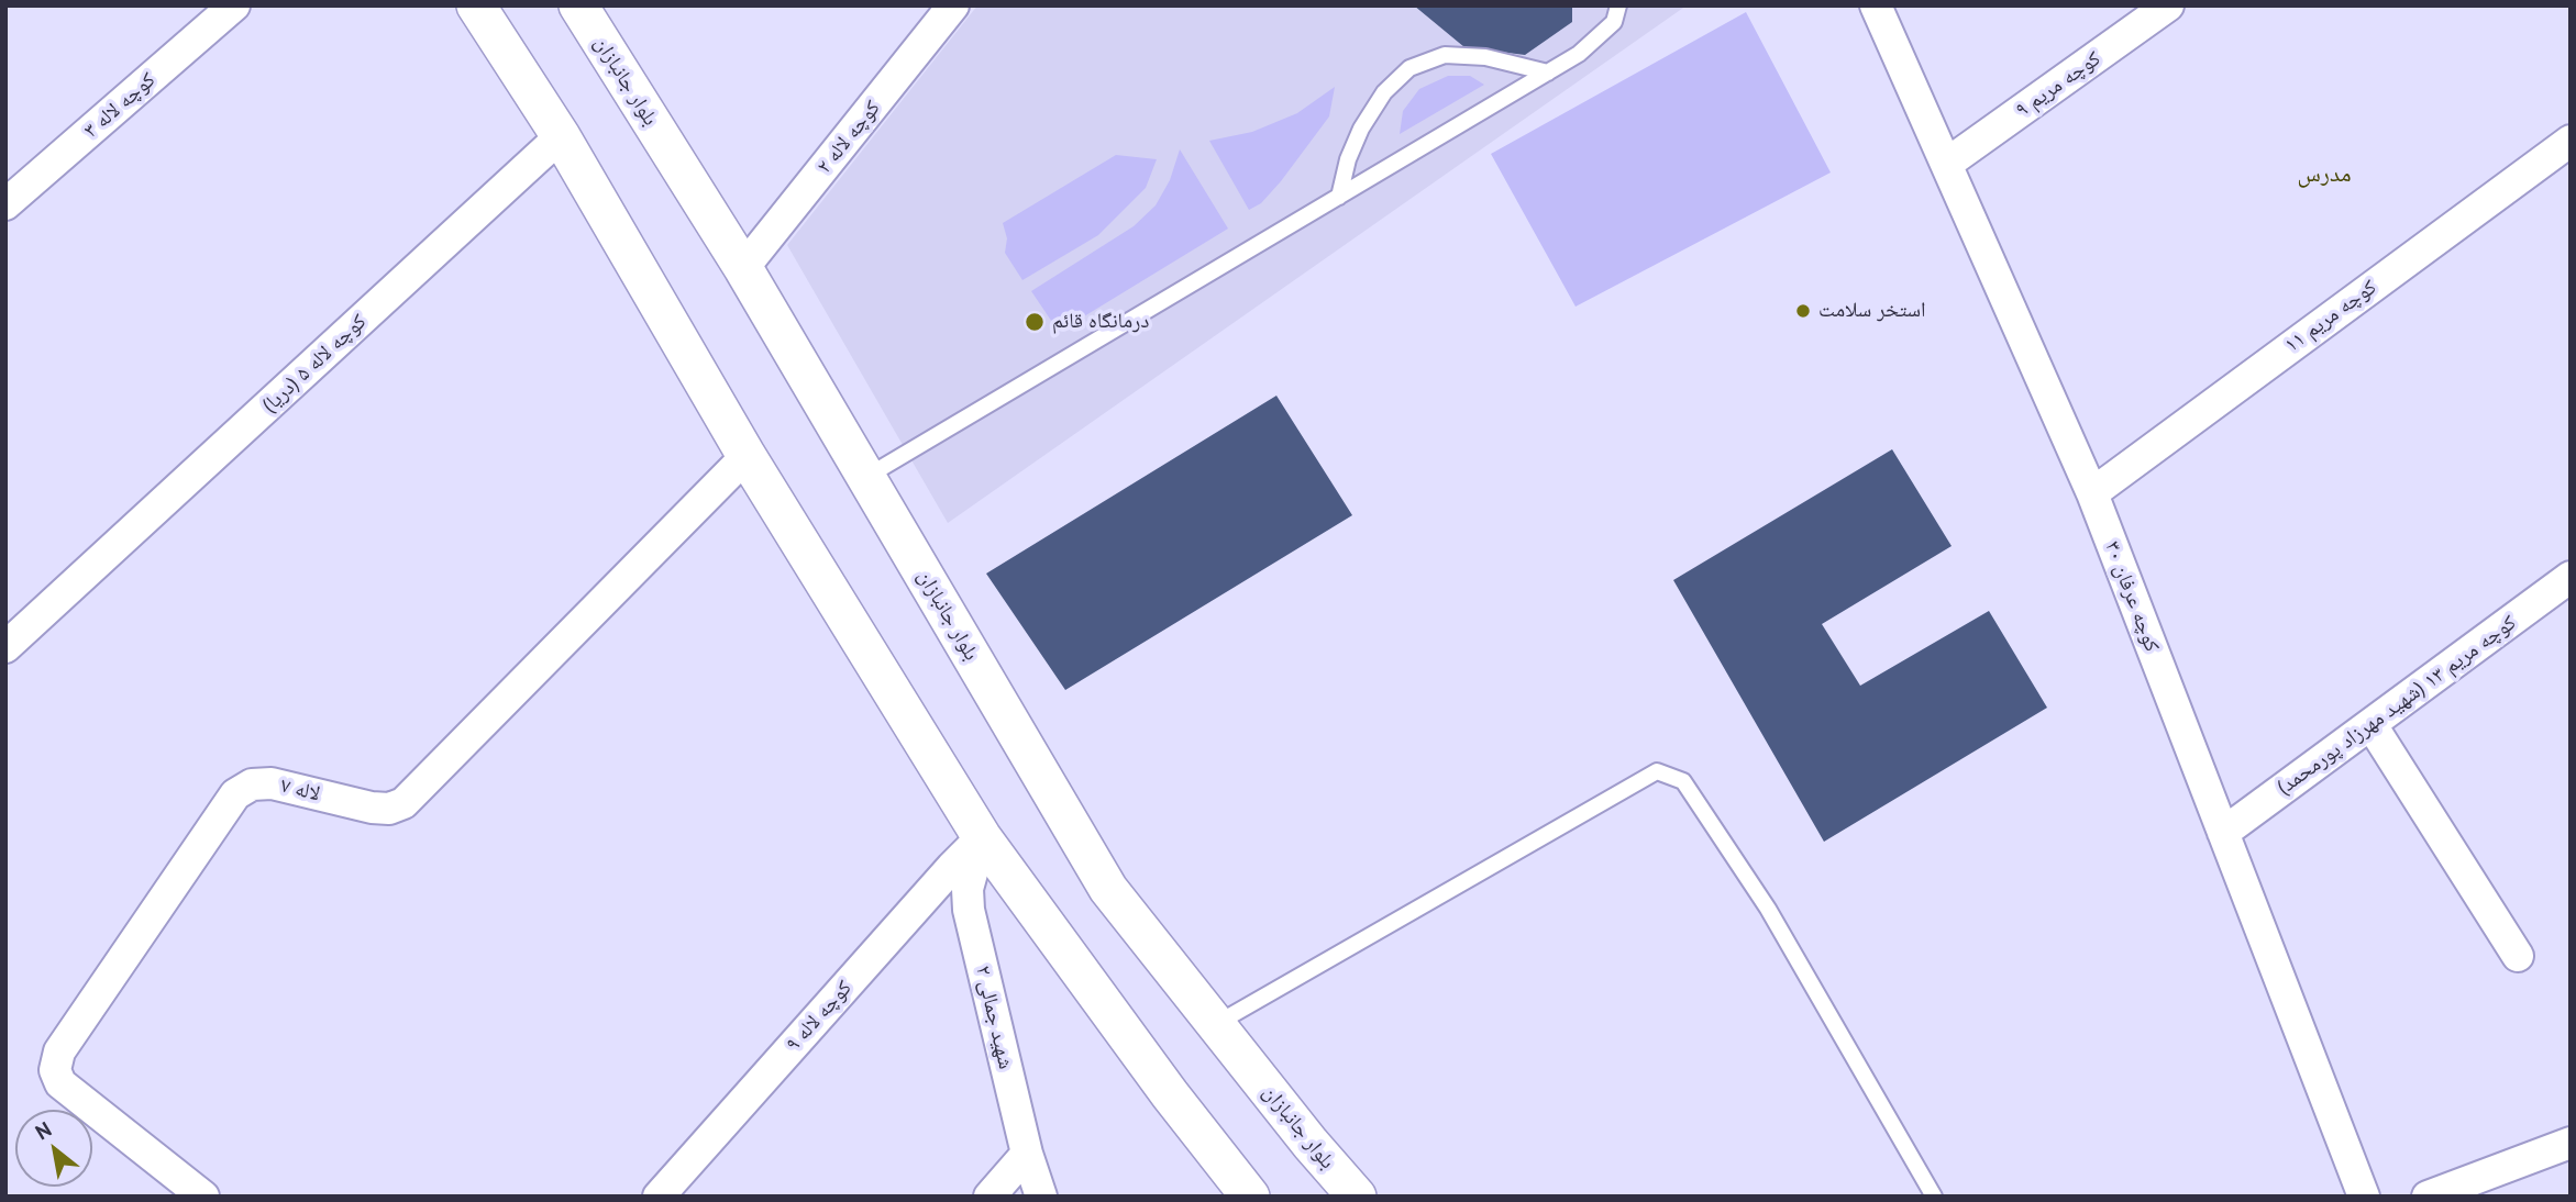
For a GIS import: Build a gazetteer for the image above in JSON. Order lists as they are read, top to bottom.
{
  "streets": {
    "street": [
      "بلوار جانبازان",
      "کوچه مریم ۹",
      "کوچه لاله ۳",
      "کوچه لاله ۲",
      "کوچه مریم ۱۱",
      "کوچه لاله ۵ (دریا)",
      "کوچه عرفان ۳۰",
      "کوچه مریم ۱۳ (شهید مهرزاد پورمحمد)",
      "لاله ۷",
      "کوچه لاله ۹",
      "شهید جمالی ۲"
    ]
  },
  "crossings": [
    ["بلوار جانبازان", "کوچه لاله ۲"],
    ["کوچه مریم ۹", "کوچه عرفان ۳۰"],
    ["کوچه مریم ۱۱", "کوچه عرفان ۳۰"],
    ["کوچه عرفان ۳۰", "کوچه مریم ۱۳ (شهید مهرزاد پورمحمد)"],
    ["کوچه لاله ۹", "شهید جمالی ۲"]
  ],
  "districts": ["مدرس"],
  "places": ["استخر سلامت", "درمانگاه قائم"],
  "north": "top left"
}
